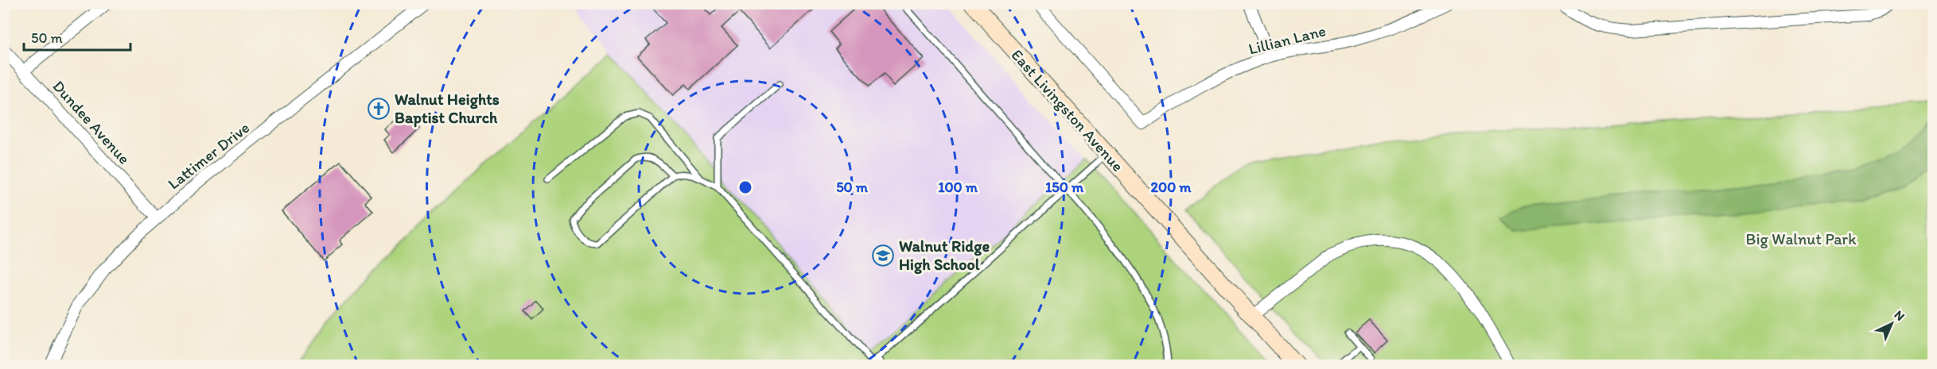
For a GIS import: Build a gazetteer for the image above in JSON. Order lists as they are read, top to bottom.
{
  "streets": {
    "main road": ["East Livingston Avenue"],
    "street": ["Lillian Lane", "Dundee Avenue", "Lattimer Drive"]
  },
  "crossings": [
    ["Dundee Avenue", "Lattimer Drive"]
  ],
  "parks": ["Big Walnut Park"],
  "places": {
    "church": ["Walnut Heights Baptist Church"],
    "school or university": ["Walnut Ridge High School"]
  },
  "scale_bar": "50 m",
  "north": "top right",
  "rings": [
    "50 m",
    "100 m",
    "150 m",
    "200 m"
  ]
}
